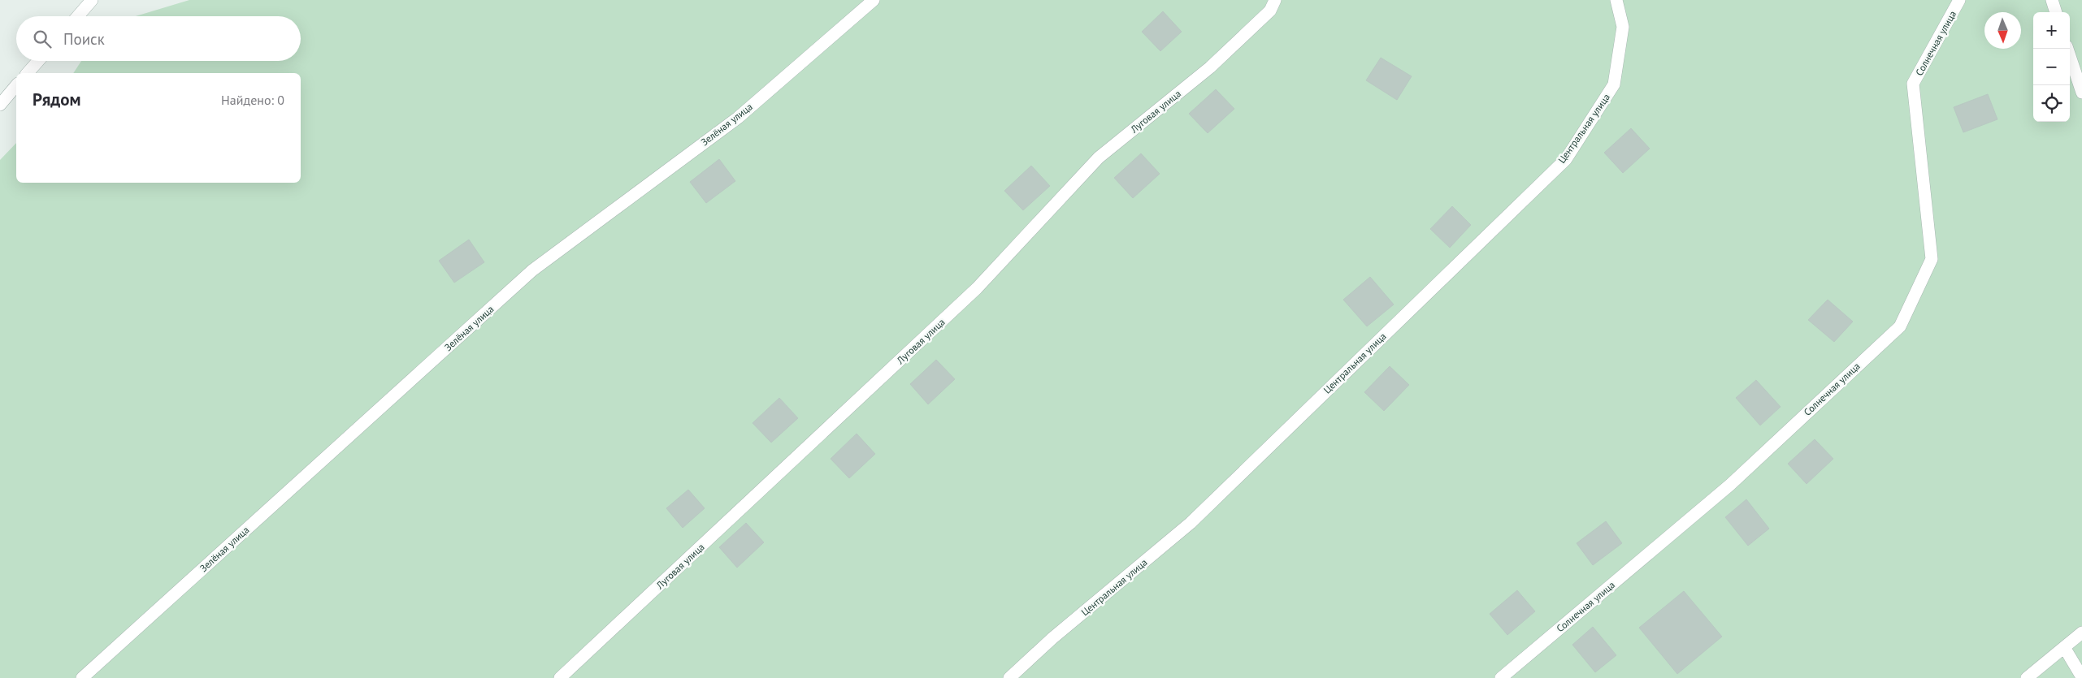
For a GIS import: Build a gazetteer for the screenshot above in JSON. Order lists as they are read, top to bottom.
{
  "streets": {
    "street": [
      "Солнечная улица",
      "Луговая улица",
      "Зелёная улица",
      "Центральная улица"
    ]
  },
  "north": "bottom",
  "page": {
    "map_buttons": ["+", "−"],
    "search": "Поиск",
    "heading": ["Рядом", "Найдено: 0"]
  }
}
